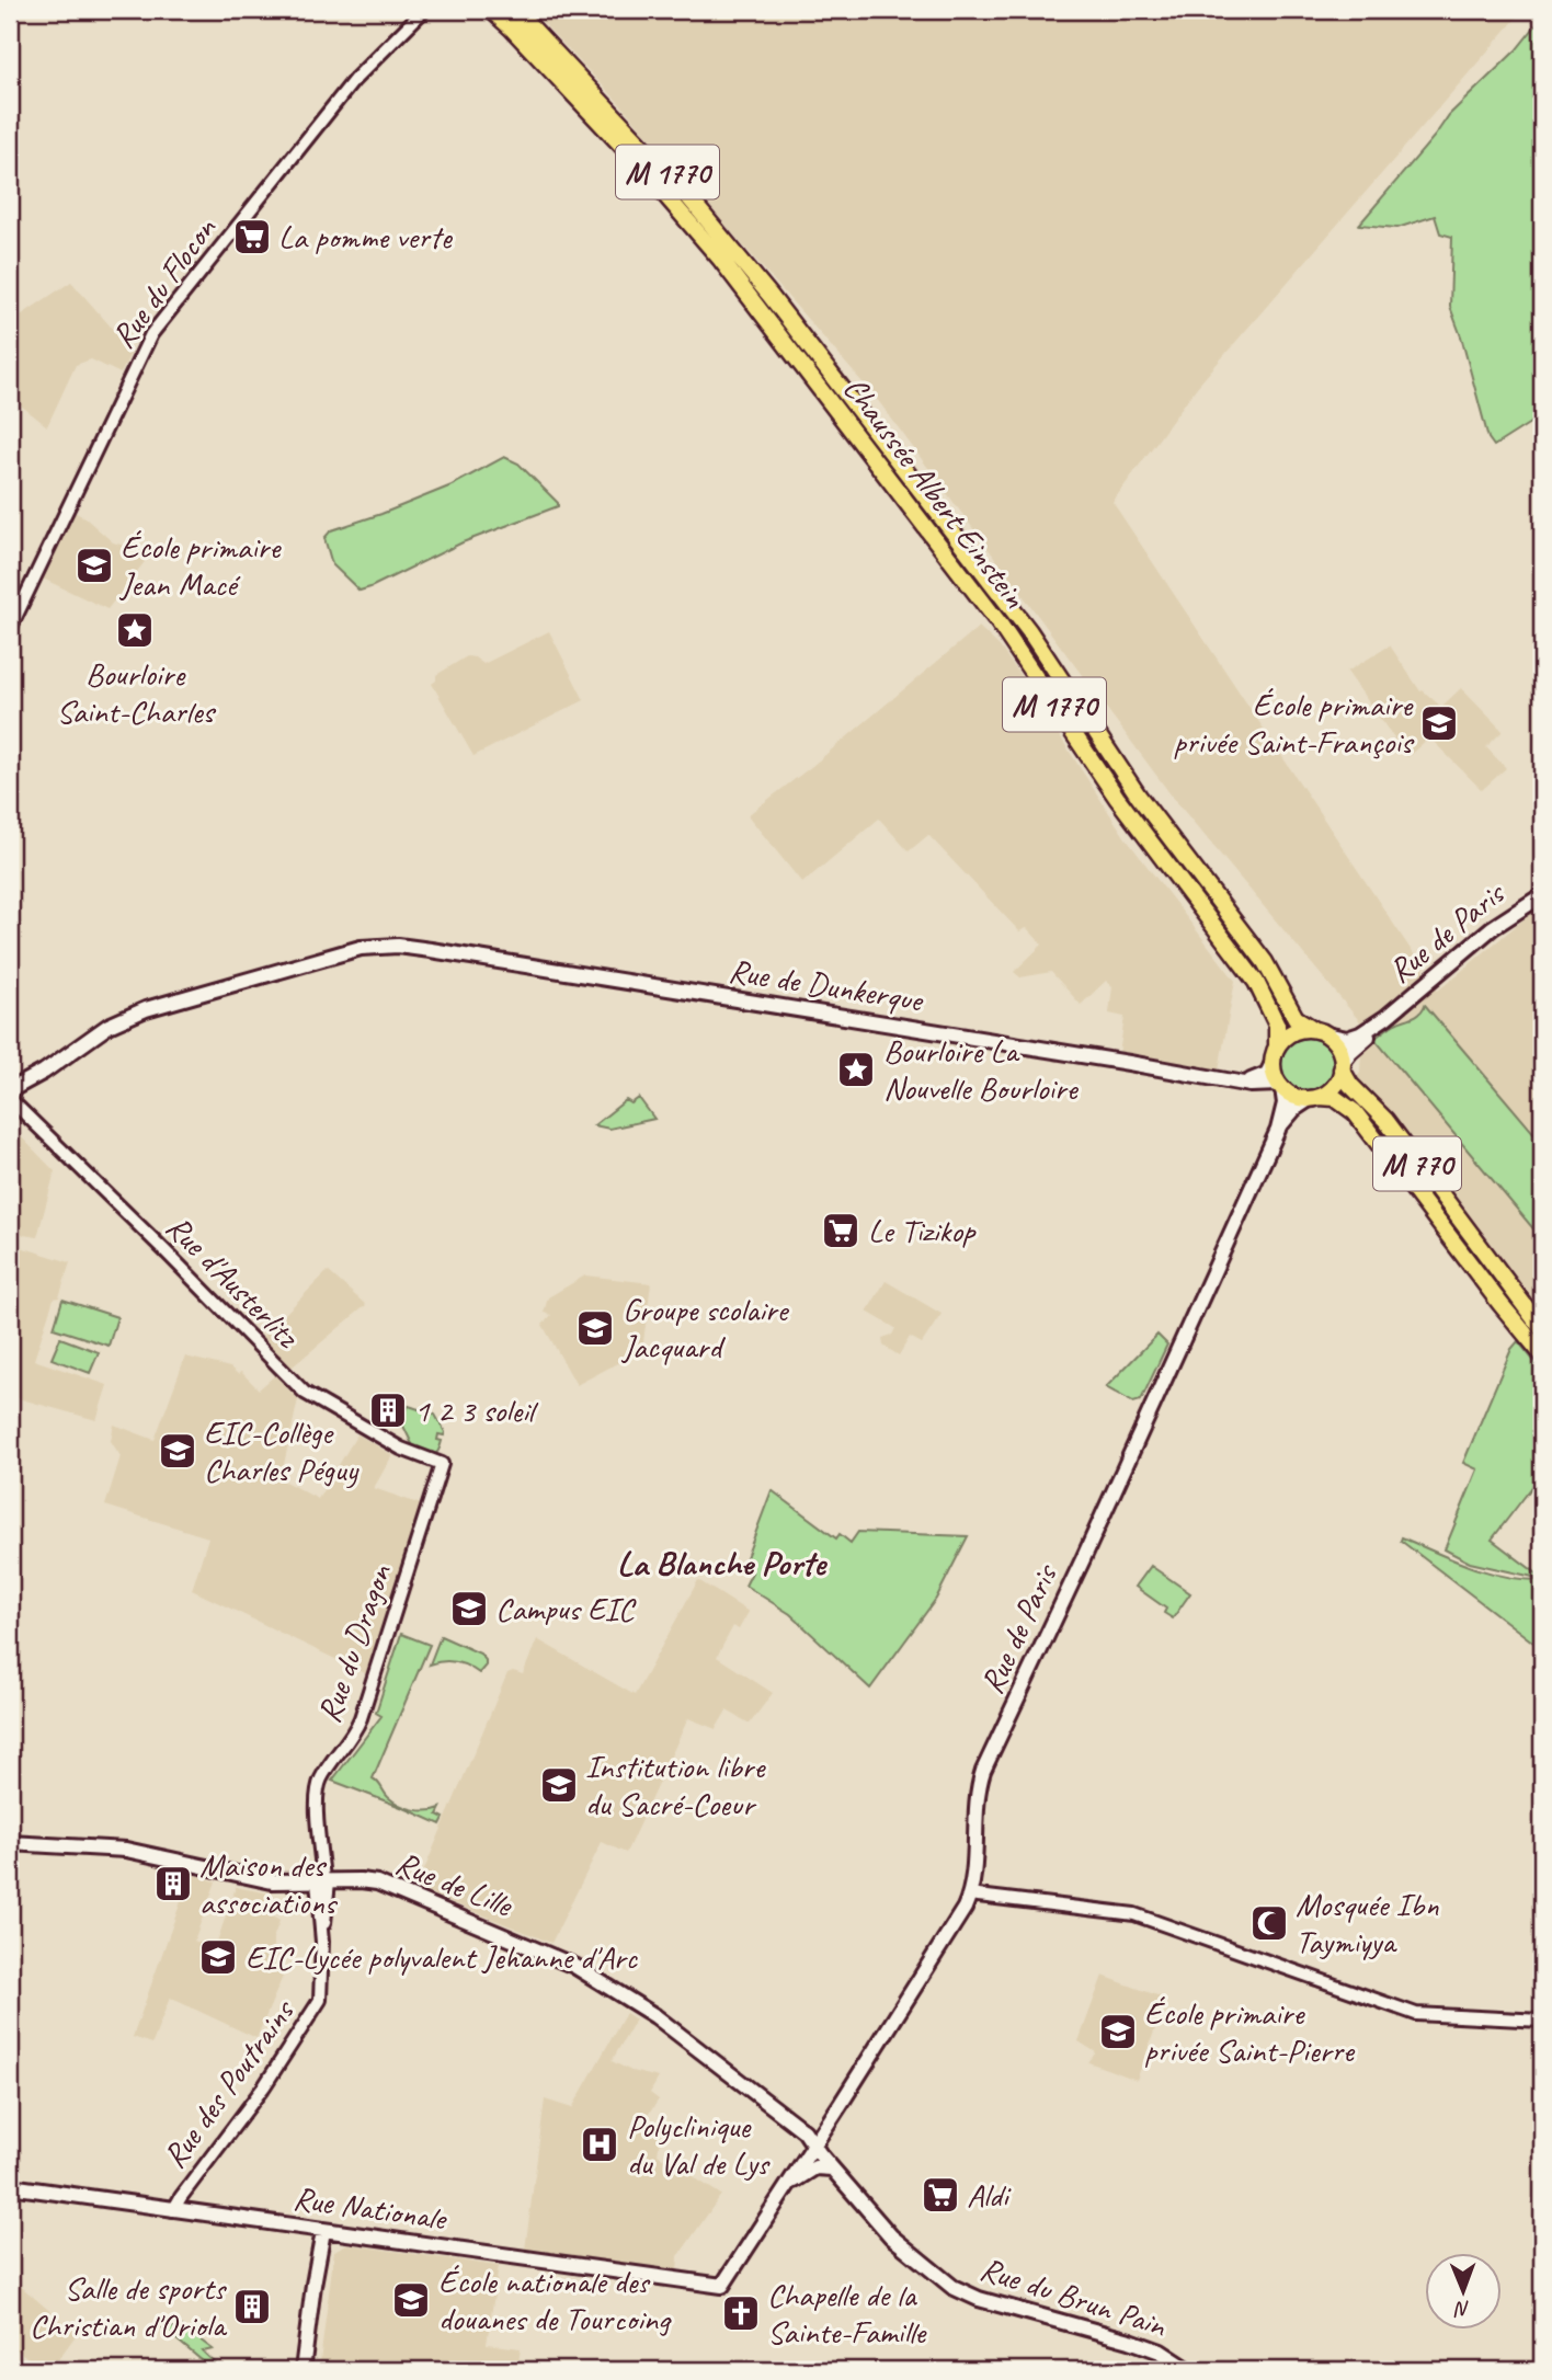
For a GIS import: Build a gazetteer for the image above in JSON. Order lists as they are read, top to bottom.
{
  "streets": {
    "main road": [
      "M 1770",
      "Chaussée Albert Einstein",
      "Rue de Paris",
      "Rue de Dunkerque",
      "M 770",
      "Rue de Lille",
      "Rue Nationale",
      "Rue du Brun Pain"
    ],
    "street": [
      "Rue du Flocon",
      "Rue d'Austerlitz",
      "Rue du Dragon",
      "Rue des Poutrains"
    ]
  },
  "crossings": [
    ["Chaussée Albert Einstein", "Rue de Paris"],
    ["Chaussée Albert Einstein", "Rue de Dunkerque"],
    ["Chaussée Albert Einstein", "M 770"],
    ["Rue de Paris", "Rue de Dunkerque"],
    ["Rue de Paris", "M 770"],
    ["Rue de Paris", "Rue de Lille"],
    ["Rue de Paris", "Rue Nationale"],
    ["Rue de Paris", "Rue du Brun Pain"],
    ["Rue de Dunkerque", "M 770"],
    ["Rue d'Austerlitz", "Rue du Dragon"],
    ["Rue du Dragon", "Rue de Lille"],
    ["Rue du Dragon", "Rue des Poutrains"],
    ["Rue de Lille", "Rue des Poutrains"],
    ["Rue de Lille", "Rue du Brun Pain"],
    ["Rue des Poutrains", "Rue Nationale"]
  ],
  "districts": ["La Blanche Porte"],
  "places": {
    "supermarket": ["La pomme verte", "Le Tizikop", "Aldi"],
    "school or university": [
      "École primaire Jean Macé",
      "École primaire privée Saint-François",
      "Groupe scolaire Jacquard",
      "EIC-Collège Charles Péguy",
      "Campus EIC",
      "Institution libre du Sacré-Coeur",
      "EIC-Lycée polyvalent Jehanne d'Arc",
      "École primaire privée Saint-Pierre",
      "École nationale des douanes de Tourcoing"
    ],
    "place": ["Bourloire Saint-Charles", "Bourloire La Nouvelle Bourloire"],
    "building": ["1 2 3 soleil", "Maison des associations", "Salle de sports Christian d'Oriola"],
    "mosque": ["Mosquée Ibn Taymiyya"],
    "hospital": ["Polyclinique du Val de Lys"],
    "church": ["Chapelle de la Sainte-Famille"]
  },
  "north": "bottom"
}
